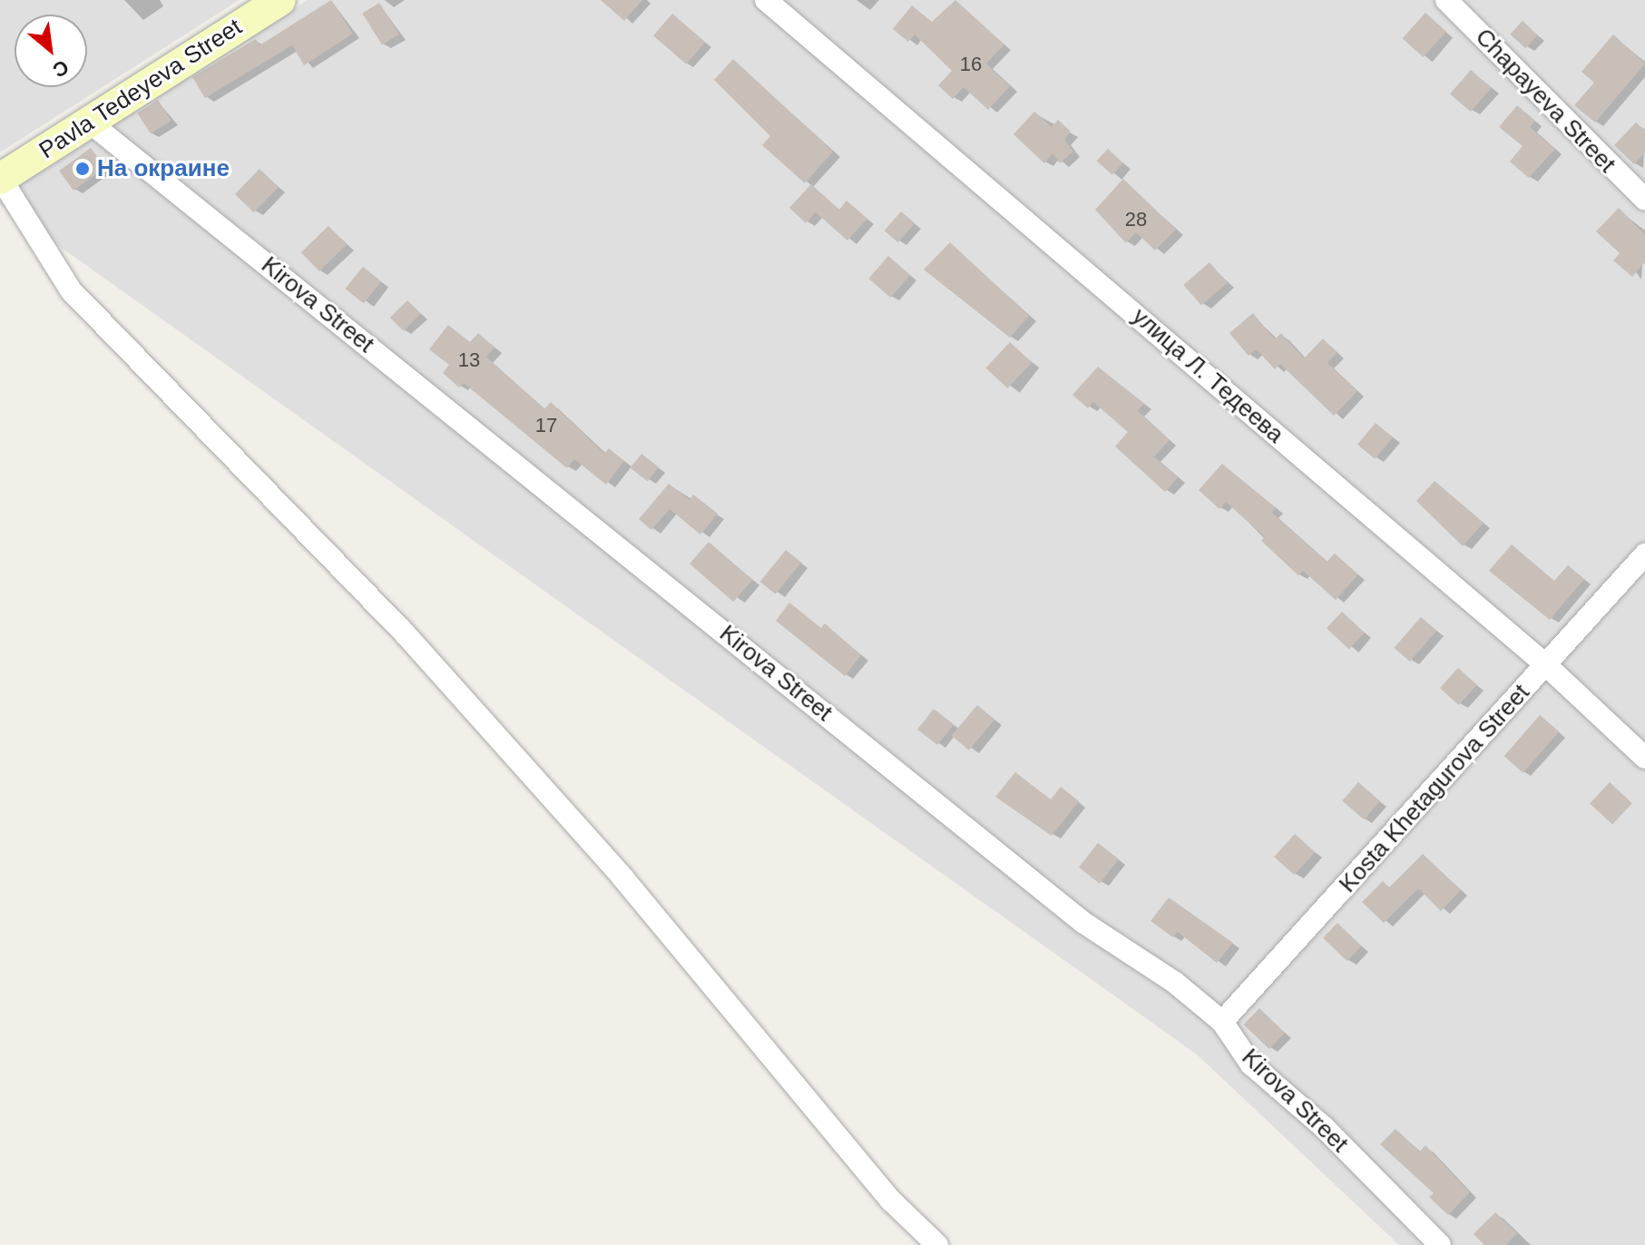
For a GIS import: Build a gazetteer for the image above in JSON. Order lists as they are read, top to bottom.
{
  "streets": {
    "main road": ["Pavla Tedeyeva Street"],
    "street": [
      "Chapayeva Street",
      "Kirova Street",
      "улица Л. Тедеева",
      "Kosta Khetagurova Street"
    ]
  },
  "crossings": [
    ["Pavla Tedeyeva Street", "Kirova Street"],
    ["Kirova Street", "Kosta Khetagurova Street"],
    ["улица Л. Тедеева", "Kosta Khetagurova Street"]
  ],
  "places": ["На окраине"],
  "house_numbers": [
    "16",
    "28",
    "13",
    "17"
  ],
  "north": "bottom right"
}
